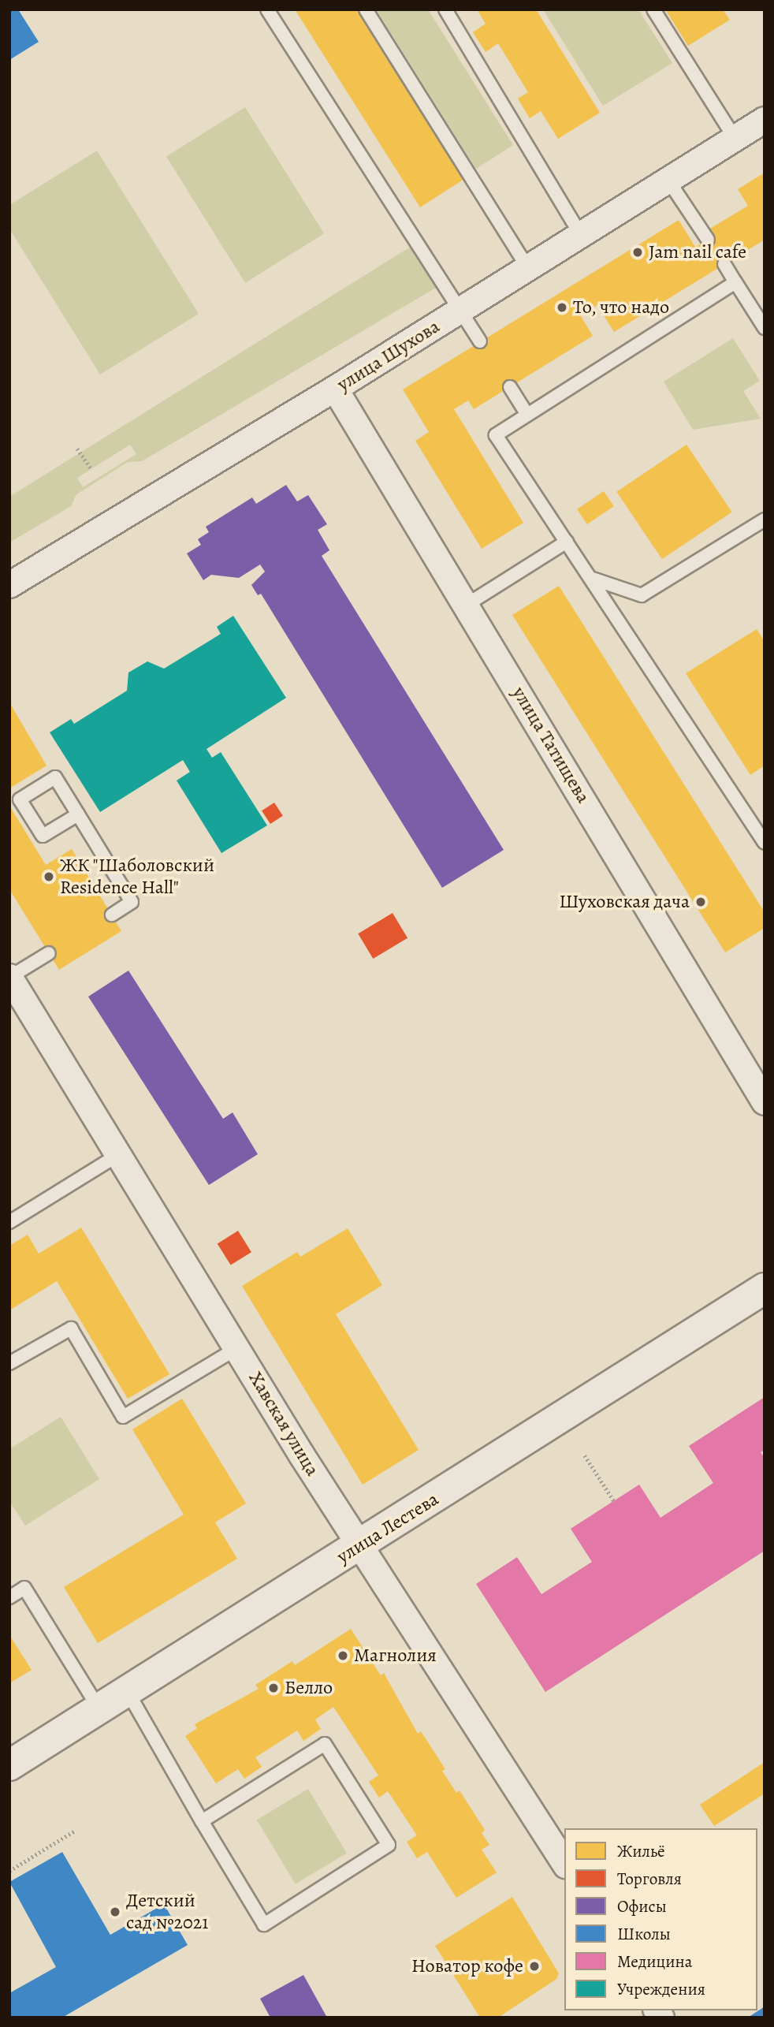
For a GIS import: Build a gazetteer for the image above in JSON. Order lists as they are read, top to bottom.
{
  "streets": {
    "street": [
      "улица Шухова",
      "улица Татищева",
      "Хавская улица",
      "улица Лестева"
    ]
  },
  "crossings": [
    ["улица Шухова", "улица Татищева"],
    ["Хавская улица", "улица Лестева"]
  ],
  "places": [
    "Jam nail cafe",
    "То, что надо",
    "ЖК \"Шаболовский Residence Hall\"",
    "Шуховская дача",
    "Магнолия",
    "Белло",
    "Детский сад №2021",
    "Новатор кофе"
  ],
  "legend": [
    "Жильё",
    "Торговля",
    "Офисы",
    "Школы",
    "Медицина",
    "Учреждения"
  ]
}
